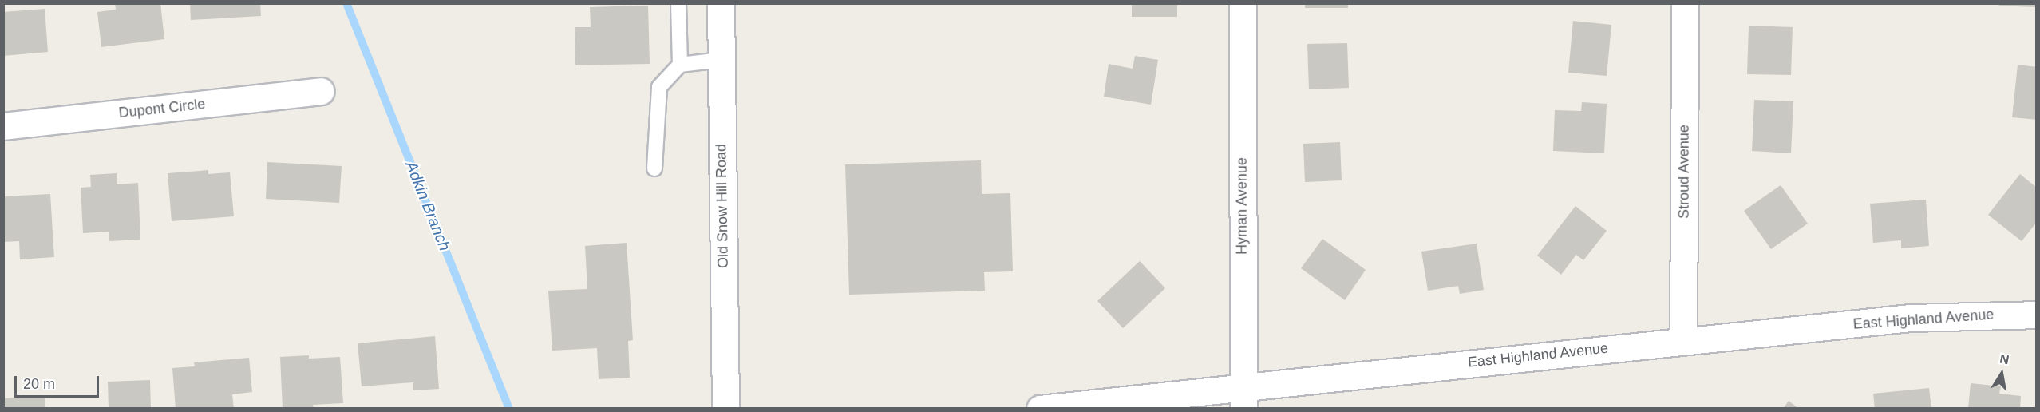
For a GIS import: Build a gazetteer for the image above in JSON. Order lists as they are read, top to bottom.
{
  "streets": {
    "street": [
      "Dupont Circle",
      "Stroud Avenue",
      "Old Snow Hill Road",
      "Hyman Avenue",
      "East Highland Avenue"
    ]
  },
  "crossings": [
    ["Stroud Avenue", "East Highland Avenue"],
    ["Hyman Avenue", "East Highland Avenue"]
  ],
  "water": ["Adkin Branch"],
  "scale_bar": "20 m",
  "north": "top"
}
